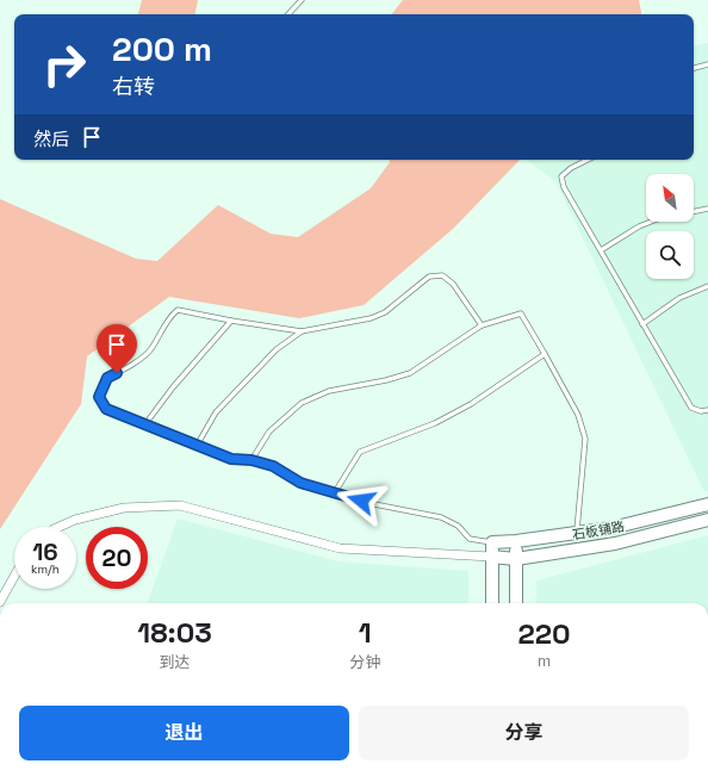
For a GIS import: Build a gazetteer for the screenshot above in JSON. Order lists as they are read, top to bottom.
{
  "streets": {
    "main road": ["石板铺路"]
  },
  "north": "top left",
  "page": {
    "turn": ["200 m", "右转"],
    "then": "然后",
    "speed": "16 km/h",
    "limit": "20",
    "eta": [
      "18:03",
      "到达",
      "1",
      "分钟",
      "220",
      "m"
    ],
    "buttons": ["退出", "分享"]
  }
}
